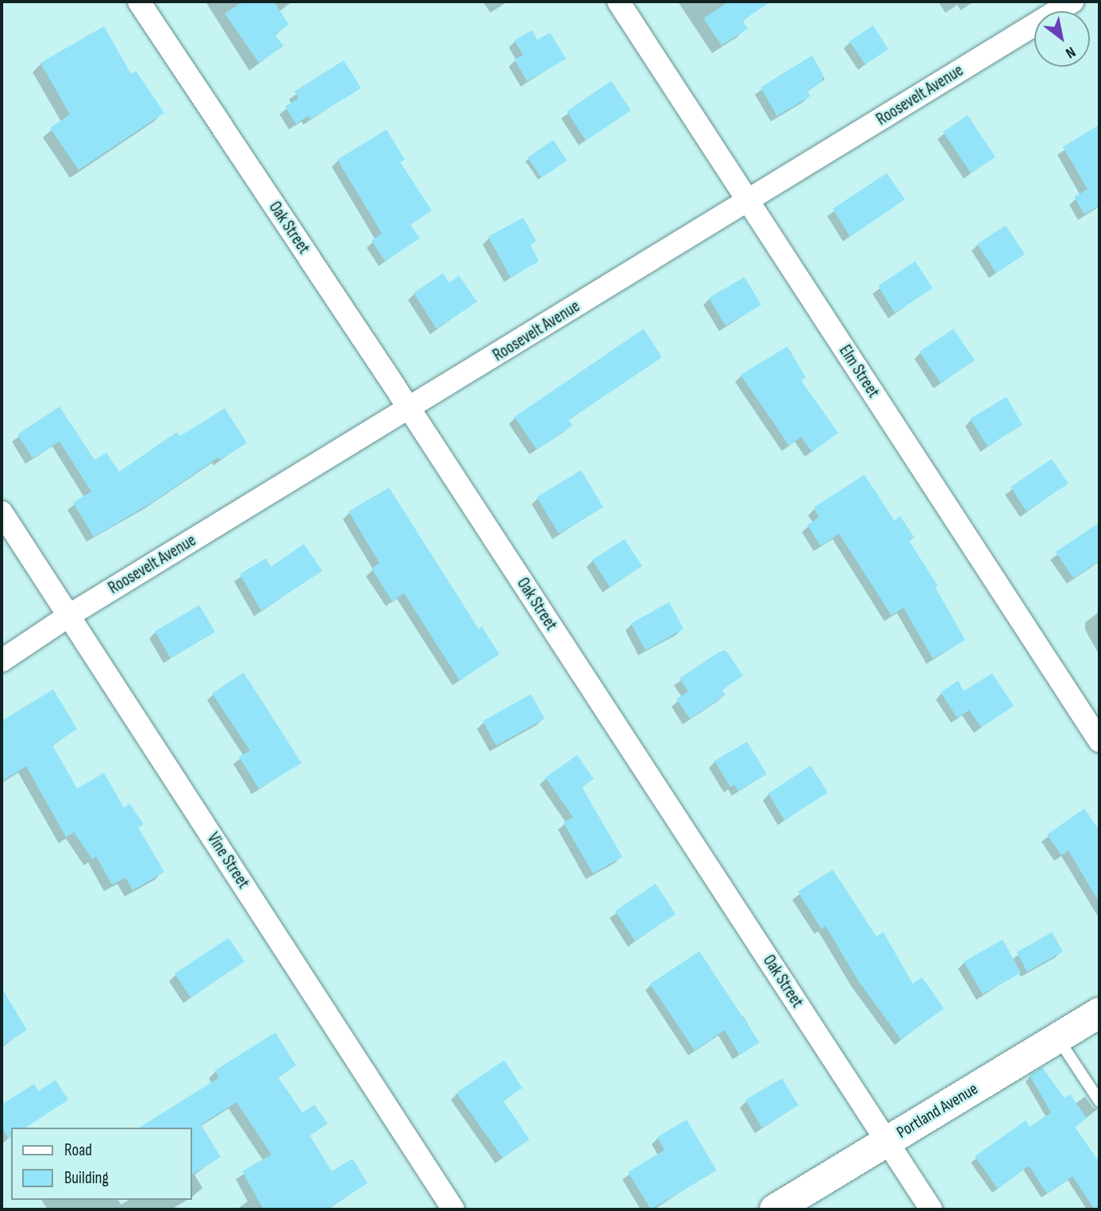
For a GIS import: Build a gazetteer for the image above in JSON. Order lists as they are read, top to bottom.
{
  "streets": {
    "street": [
      "Roosevelt Avenue",
      "Oak Street",
      "Elm Street",
      "Vine Street",
      "Portland Avenue"
    ]
  },
  "crossings": [
    ["Roosevelt Avenue", "Oak Street"],
    ["Roosevelt Avenue", "Elm Street"],
    ["Roosevelt Avenue", "Vine Street"],
    ["Oak Street", "Portland Avenue"]
  ],
  "legend": ["Road", "Building"],
  "north": "bottom right"
}
